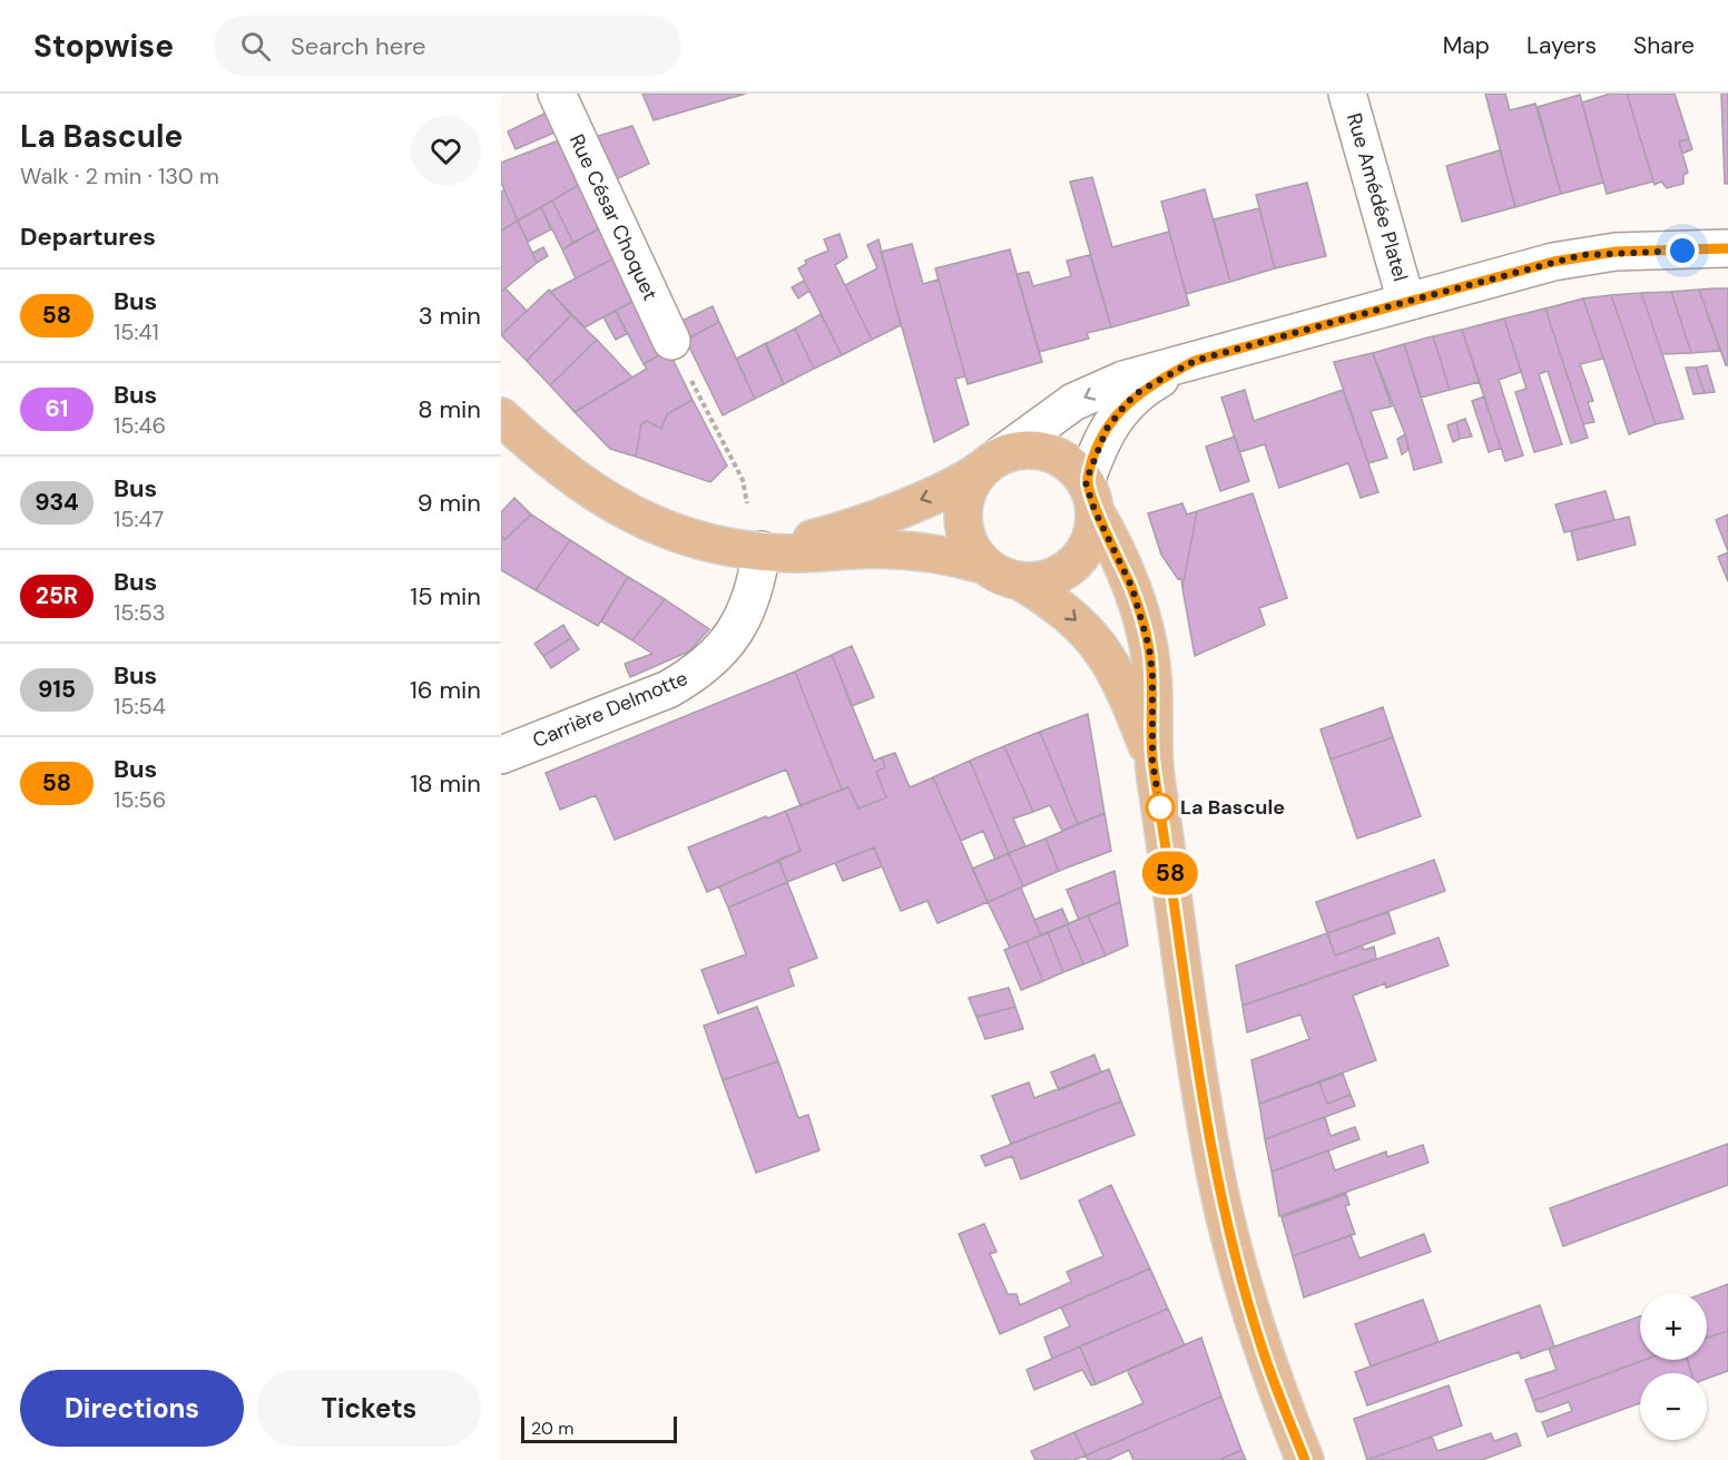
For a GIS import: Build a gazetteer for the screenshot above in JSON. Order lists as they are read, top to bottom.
{
  "streets": {
    "street": ["Rue Amédée Platel", "Rue César Choquet", "Carrière Delmotte"]
  },
  "places": ["La Bascule"],
  "lines": ["bus line 58"],
  "scale_bar": "20 m",
  "page": {
    "header": "Stopwise",
    "search": "Search here",
    "nav": ["Map", "Layers", "Share"],
    "heading": [
      ["La Bascule", "Walk · 2 min · 130 m"],
      "Departures"
    ],
    "on_map": "58",
    "list": [
      {
        "mark": "58",
        "name": "Bus",
        "note": "15:41",
        "value": "3 min"
      },
      {
        "mark": "61",
        "name": "Bus",
        "note": "15:46",
        "value": "8 min"
      },
      {
        "mark": "934",
        "name": "Bus",
        "note": "15:47",
        "value": "9 min"
      },
      {
        "mark": "25R",
        "name": "Bus",
        "note": "15:53",
        "value": "15 min"
      },
      {
        "mark": "915",
        "name": "Bus",
        "note": "15:54",
        "value": "16 min"
      },
      {
        "mark": "58",
        "name": "Bus",
        "note": "15:56",
        "value": "18 min"
      }
    ],
    "map_buttons": ["+", "−"],
    "buttons": ["Directions", "Tickets"],
    "scale": "20 m"
  }
}
